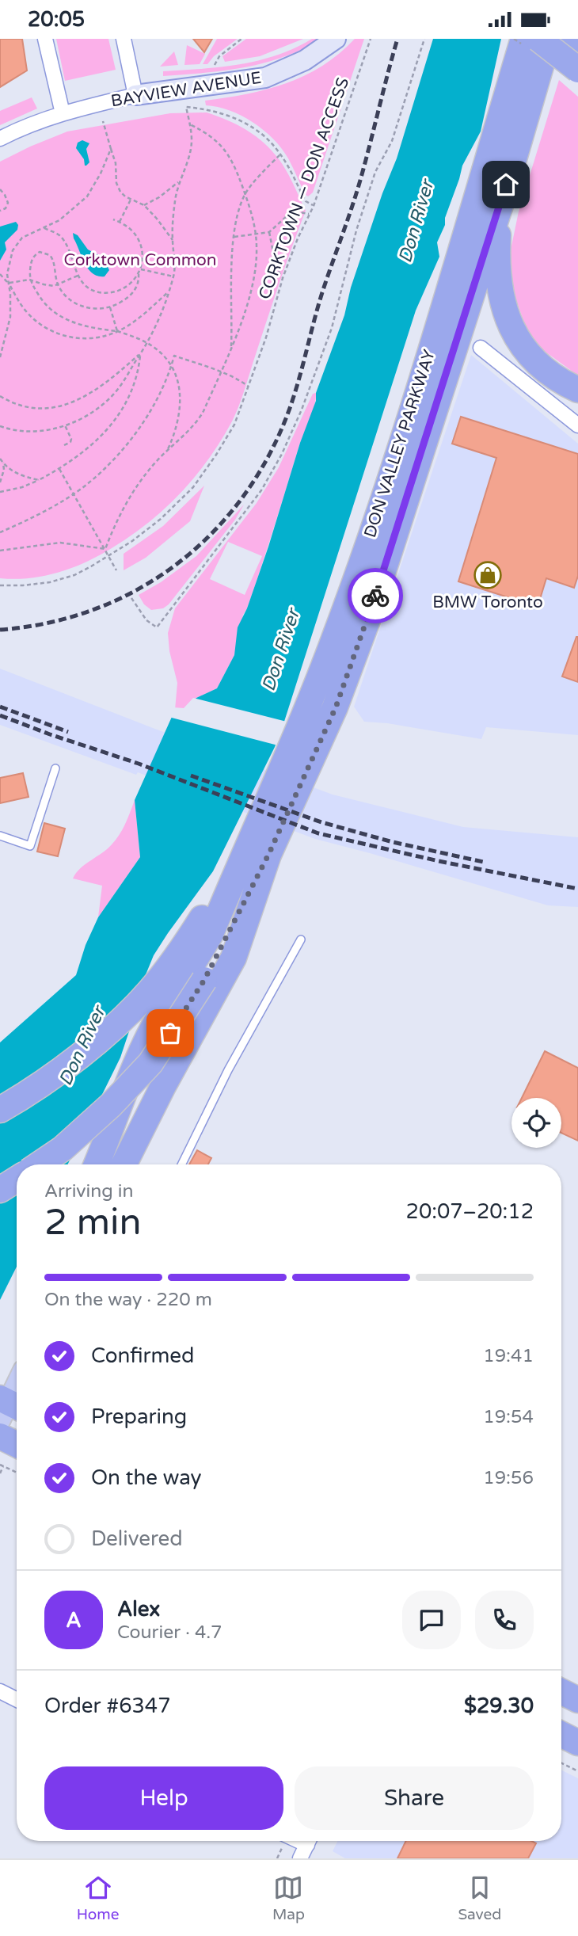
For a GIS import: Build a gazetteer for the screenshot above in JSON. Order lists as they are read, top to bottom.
{
  "streets": {
    "highway": ["DON VALLEY PARKWAY"],
    "main road": ["BAYVIEW AVENUE"],
    "path": ["CORKTOWN — DON ACCESS"]
  },
  "water": ["Don River"],
  "parks": ["Corktown Common"],
  "places": {
    "shop": ["BMW Toronto"]
  },
  "page": {
    "status": "20:05",
    "heading": ["2 min", "Arriving in", "20:07–20:12"],
    "panel": [
      "Alex",
      "Courier · 4.7",
      "Order #6347",
      "$29.30"
    ],
    "bar": "On the way · 220 m",
    "list": [
      ["Confirmed", "19:41"],
      ["Preparing", "19:54"],
      ["On the way", "19:56"],
      "Delivered"
    ],
    "round": "A",
    "buttons": ["Help", "Share"],
    "tabs": ["Home", "Map", "Saved"]
  }
}
